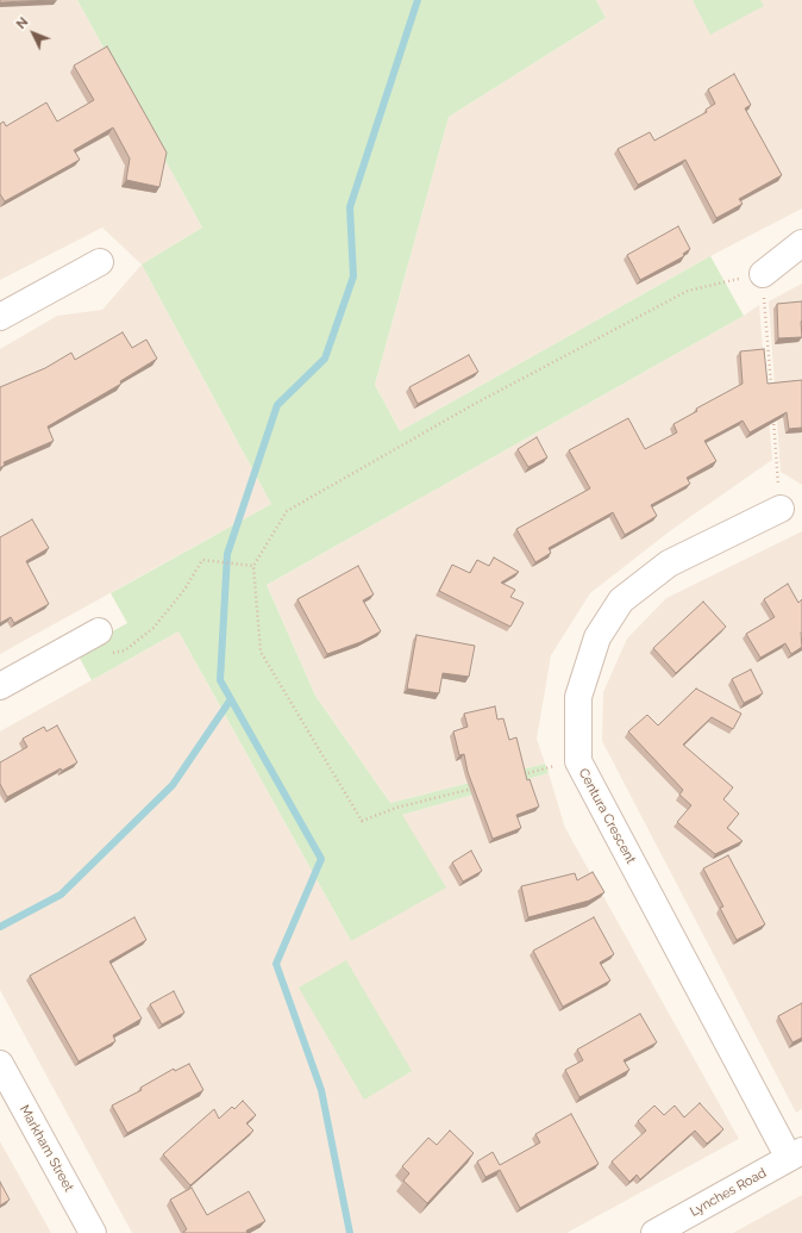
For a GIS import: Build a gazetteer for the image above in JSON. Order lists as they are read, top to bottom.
{
  "streets": {
    "street": ["Centura Crescent", "Markham Street", "Lynches Road"]
  },
  "crossings": [
    ["Centura Crescent", "Lynches Road"]
  ],
  "north": "top left"
}
